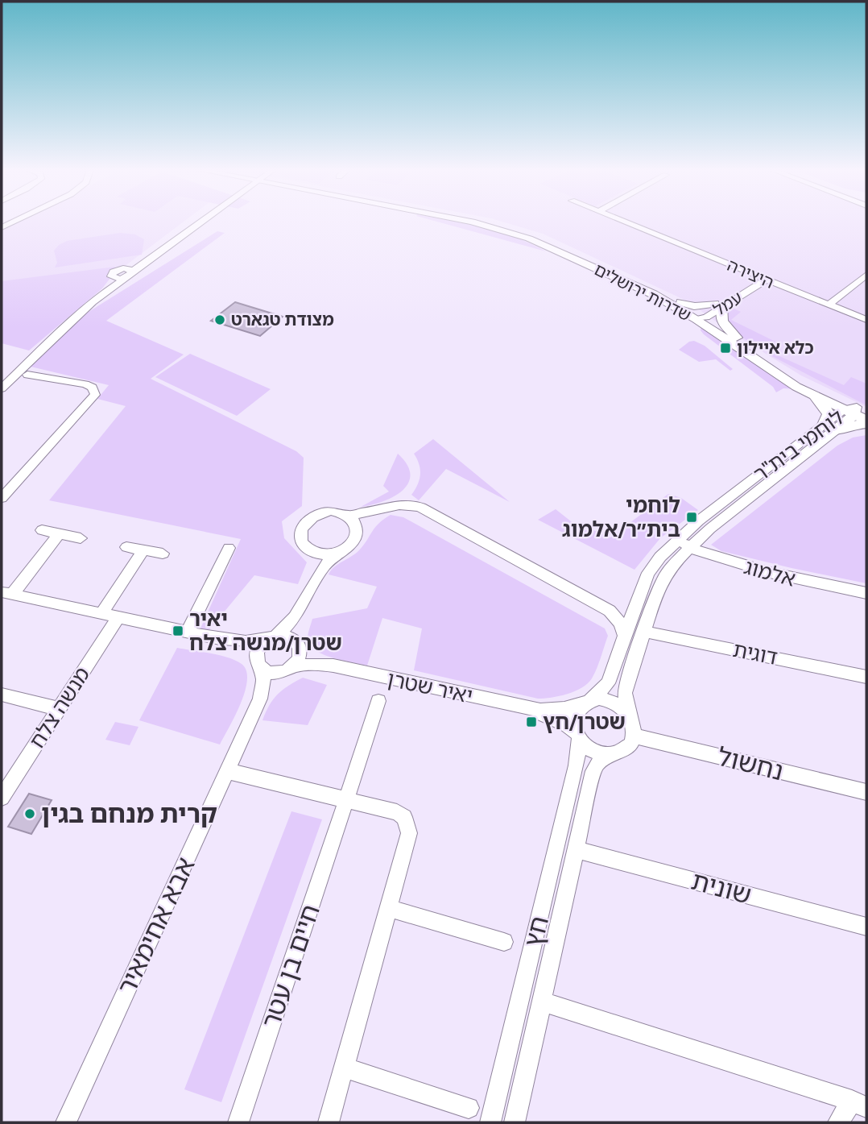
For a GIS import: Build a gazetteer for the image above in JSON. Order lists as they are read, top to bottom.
{
  "streets": {
    "main road": ["שדרות ירושלים"],
    "street": [
      "היצירה",
      "עמל",
      "לוחמי בית\"ר",
      "אלמוג",
      "דוגית",
      "יאיר שטרן",
      "מנשה צלח",
      "נחשול",
      "שונית",
      "אבא אחימאיר",
      "חץ",
      "חיים בן עטר"
    ]
  },
  "crossings": [
    ["היצירה", "עמל"],
    ["שדרות ירושלים", "עמל"],
    ["שדרות ירושלים", "לוחמי בית\"ר"],
    ["לוחמי בית\"ר", "אלמוג"],
    ["לוחמי בית\"ר", "דוגית"],
    ["לוחמי בית\"ר", "יאיר שטרן"],
    ["לוחמי בית\"ר", "נחשול"],
    ["לוחמי בית\"ר", "חץ"],
    ["יאיר שטרן", "נחשול"],
    ["יאיר שטרן", "אבא אחימאיר"],
    ["יאיר שטרן", "חץ"],
    ["נחשול", "חץ"],
    ["שונית", "חץ"]
  ],
  "places": {
    "other": ["מצודת טגארט", "קרית מנחם בגין"],
    "transit": [
      "כלא איילון",
      "לוחמי בית״ר/אלמוג",
      "יאיר שטרן/מנשה צלח",
      "שטרן/חץ"
    ]
  }
}
